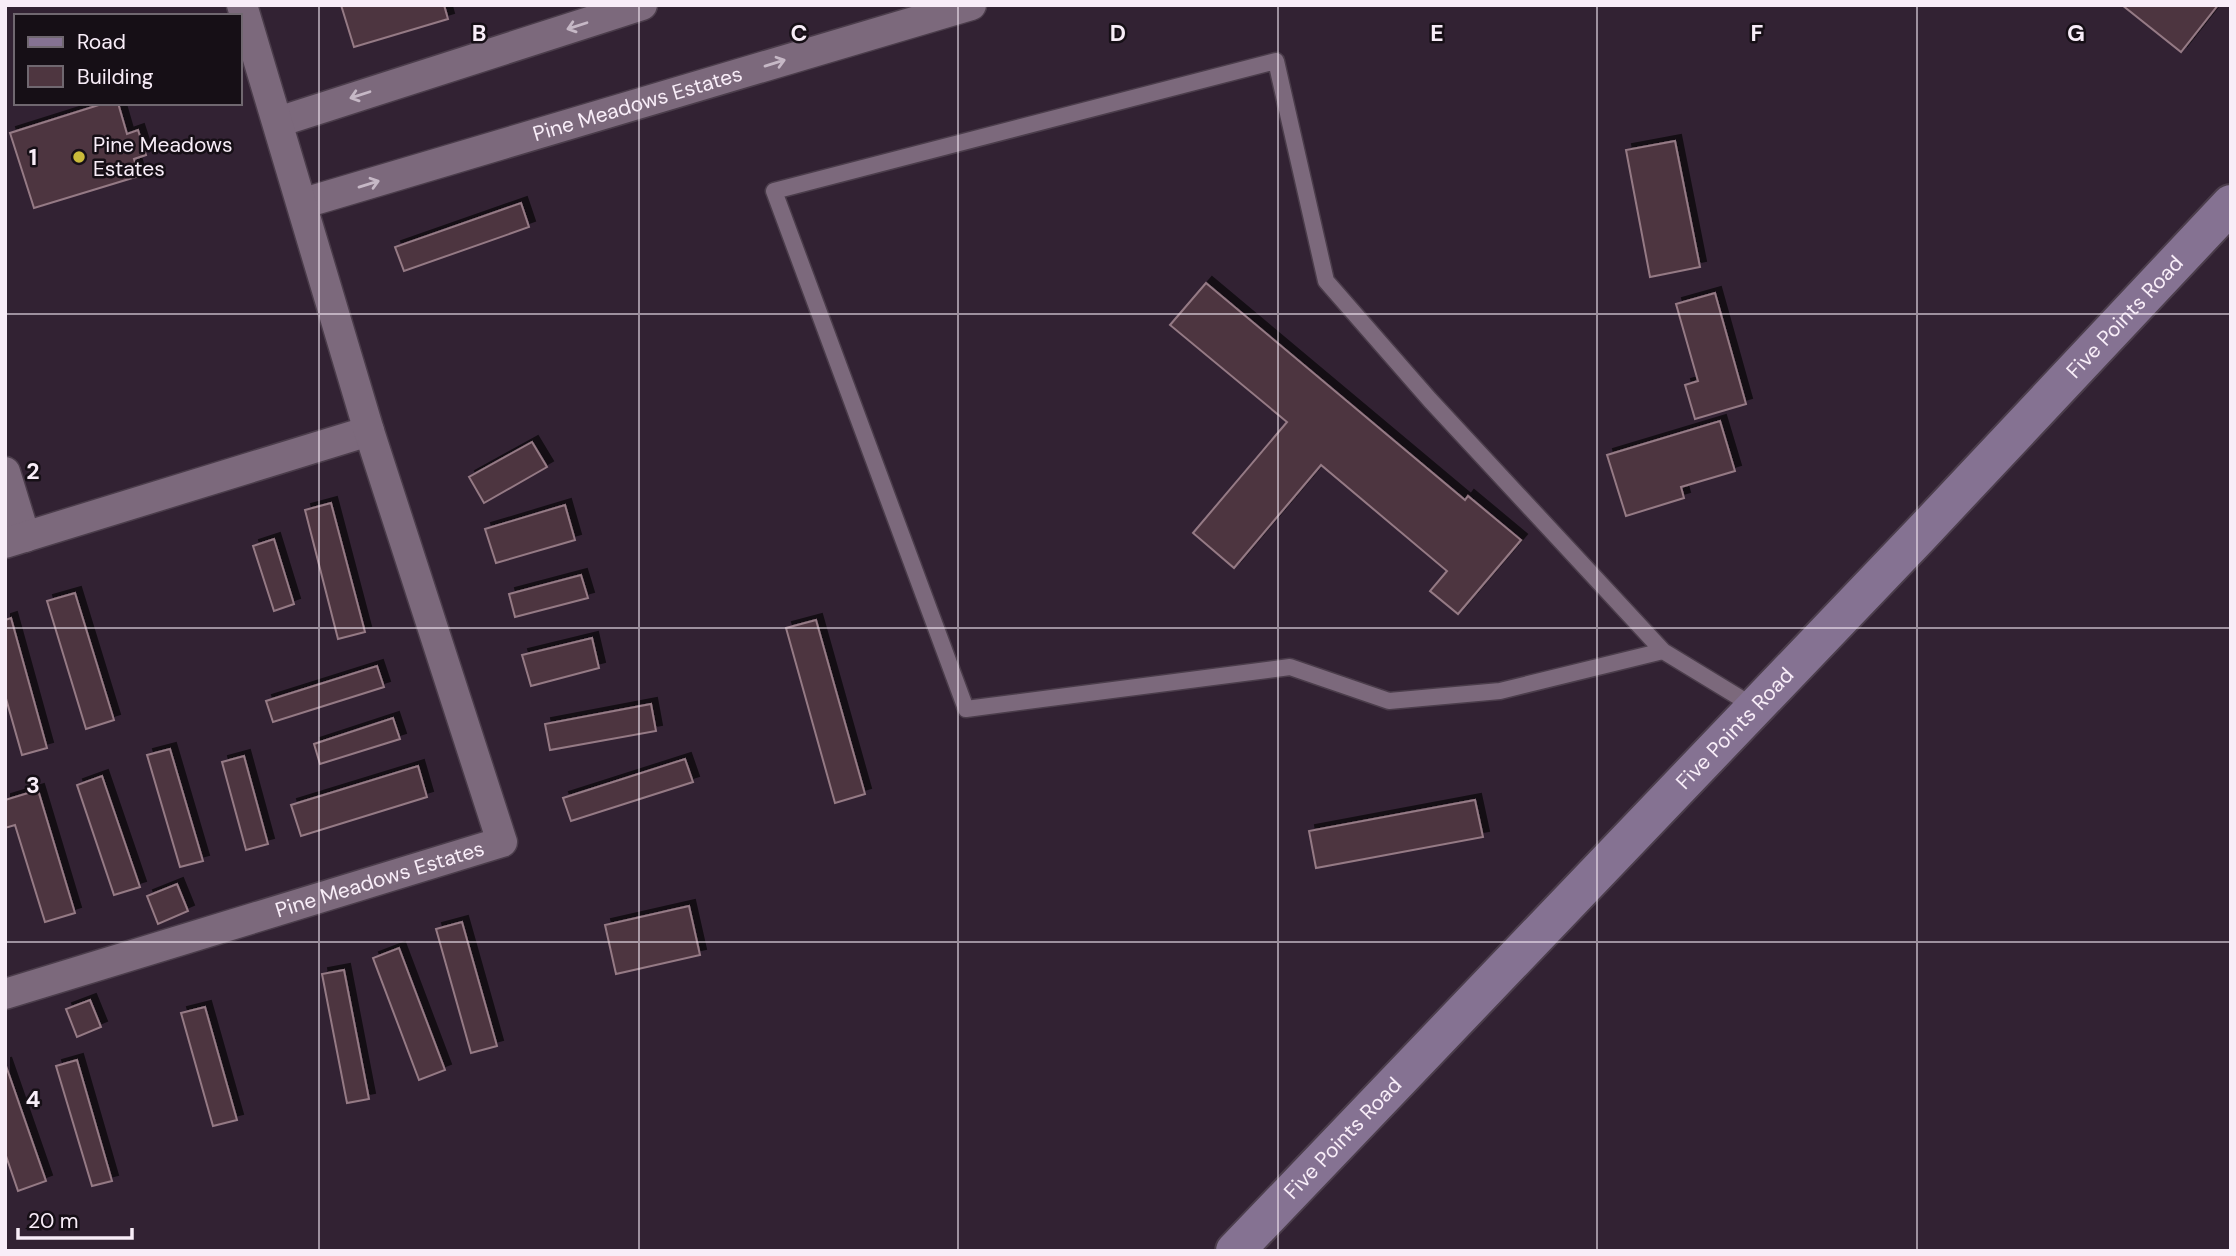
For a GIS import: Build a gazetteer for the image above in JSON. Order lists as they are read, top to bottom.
{
  "streets": {
    "street": ["Pine Meadows Estates", "Five Points Road"]
  },
  "places": ["Pine Meadows Estates"],
  "legend": ["Road", "Building"],
  "scale_bar": "20 m",
  "grid": {
    "columns": [
      "B",
      "C",
      "D",
      "E",
      "F",
      "G"
    ],
    "rows": [
      "1",
      "2",
      "3",
      "4"
    ]
  }
}
